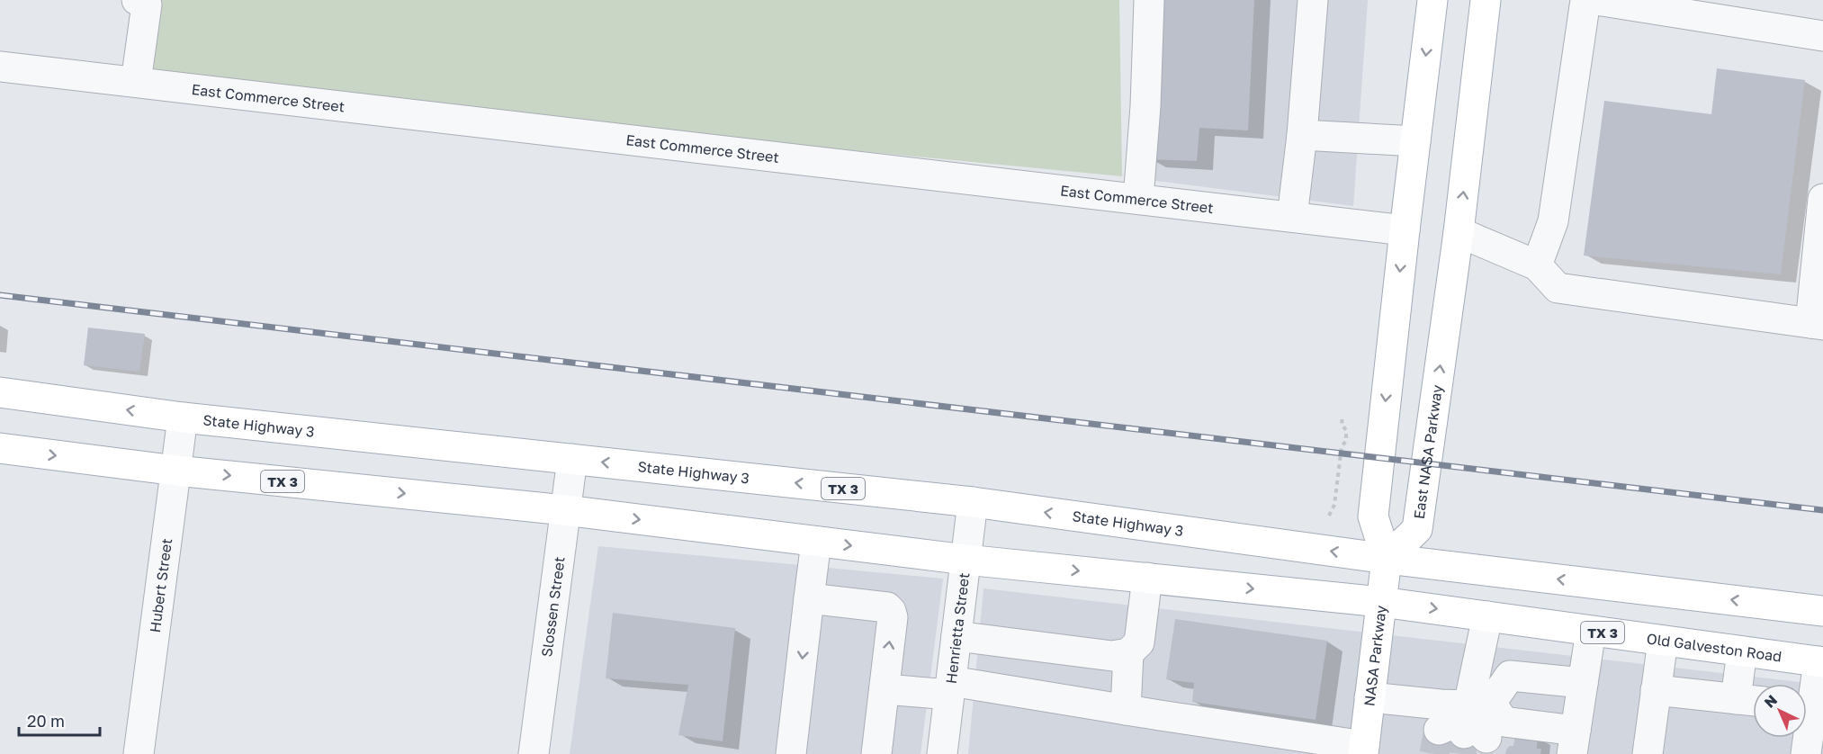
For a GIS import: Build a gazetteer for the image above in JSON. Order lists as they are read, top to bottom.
{
  "streets": {
    "main road": [
      "State Highway 3",
      "East NASA Parkway",
      "TX 3",
      "Old Galveston Road",
      "NASA Parkway"
    ],
    "street": [
      "East Commerce Street",
      "Hubert Street",
      "Slossen Street",
      "Henrietta Street"
    ]
  },
  "crossings": [
    ["State Highway 3", "East NASA Parkway"],
    ["State Highway 3", "TX 3"],
    ["State Highway 3", "Hubert Street"],
    ["State Highway 3", "Slossen Street"],
    ["State Highway 3", "Henrietta Street"],
    ["State Highway 3", "NASA Parkway"],
    ["East NASA Parkway", "TX 3"],
    ["East NASA Parkway", "NASA Parkway"],
    ["TX 3", "Hubert Street"],
    ["TX 3", "Slossen Street"],
    ["TX 3", "Henrietta Street"],
    ["TX 3", "Old Galveston Road"],
    ["TX 3", "NASA Parkway"],
    ["Old Galveston Road", "NASA Parkway"]
  ],
  "scale_bar": "20 m",
  "north": "top left"
}
